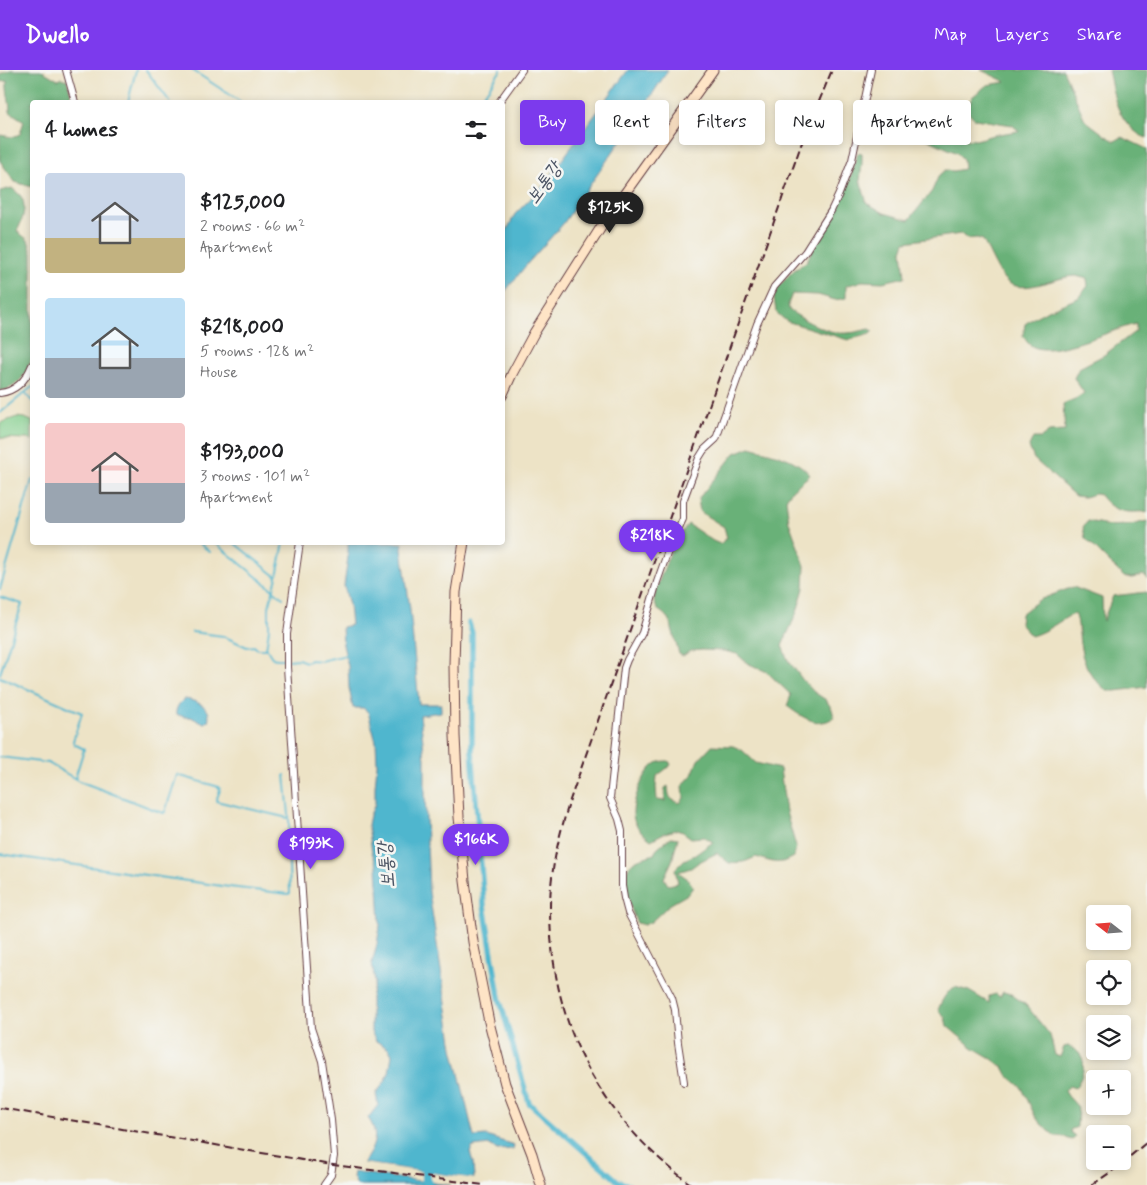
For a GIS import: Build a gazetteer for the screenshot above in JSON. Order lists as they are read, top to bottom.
{
  "water": ["보통강"],
  "north": "left",
  "page": {
    "header": "Dwello",
    "nav": ["Map", "Layers", "Share"],
    "chip": [
      "Buy",
      "Rent",
      "Filters",
      "New",
      "Apartment"
    ],
    "heading": "4 homes",
    "list": [
      {
        "name": "$125,000",
        "note": "2 rooms · 66 m² · Apartment"
      },
      {
        "name": "$218,000",
        "note": "5 rooms · 128 m² · House"
      },
      {
        "name": "$193,000",
        "note": "3 rooms · 101 m² · Apartment"
      }
    ],
    "price": [
      "$125K",
      "$218K",
      "$166K",
      "$193K"
    ],
    "map_buttons": ["+", "−"]
  }
}
